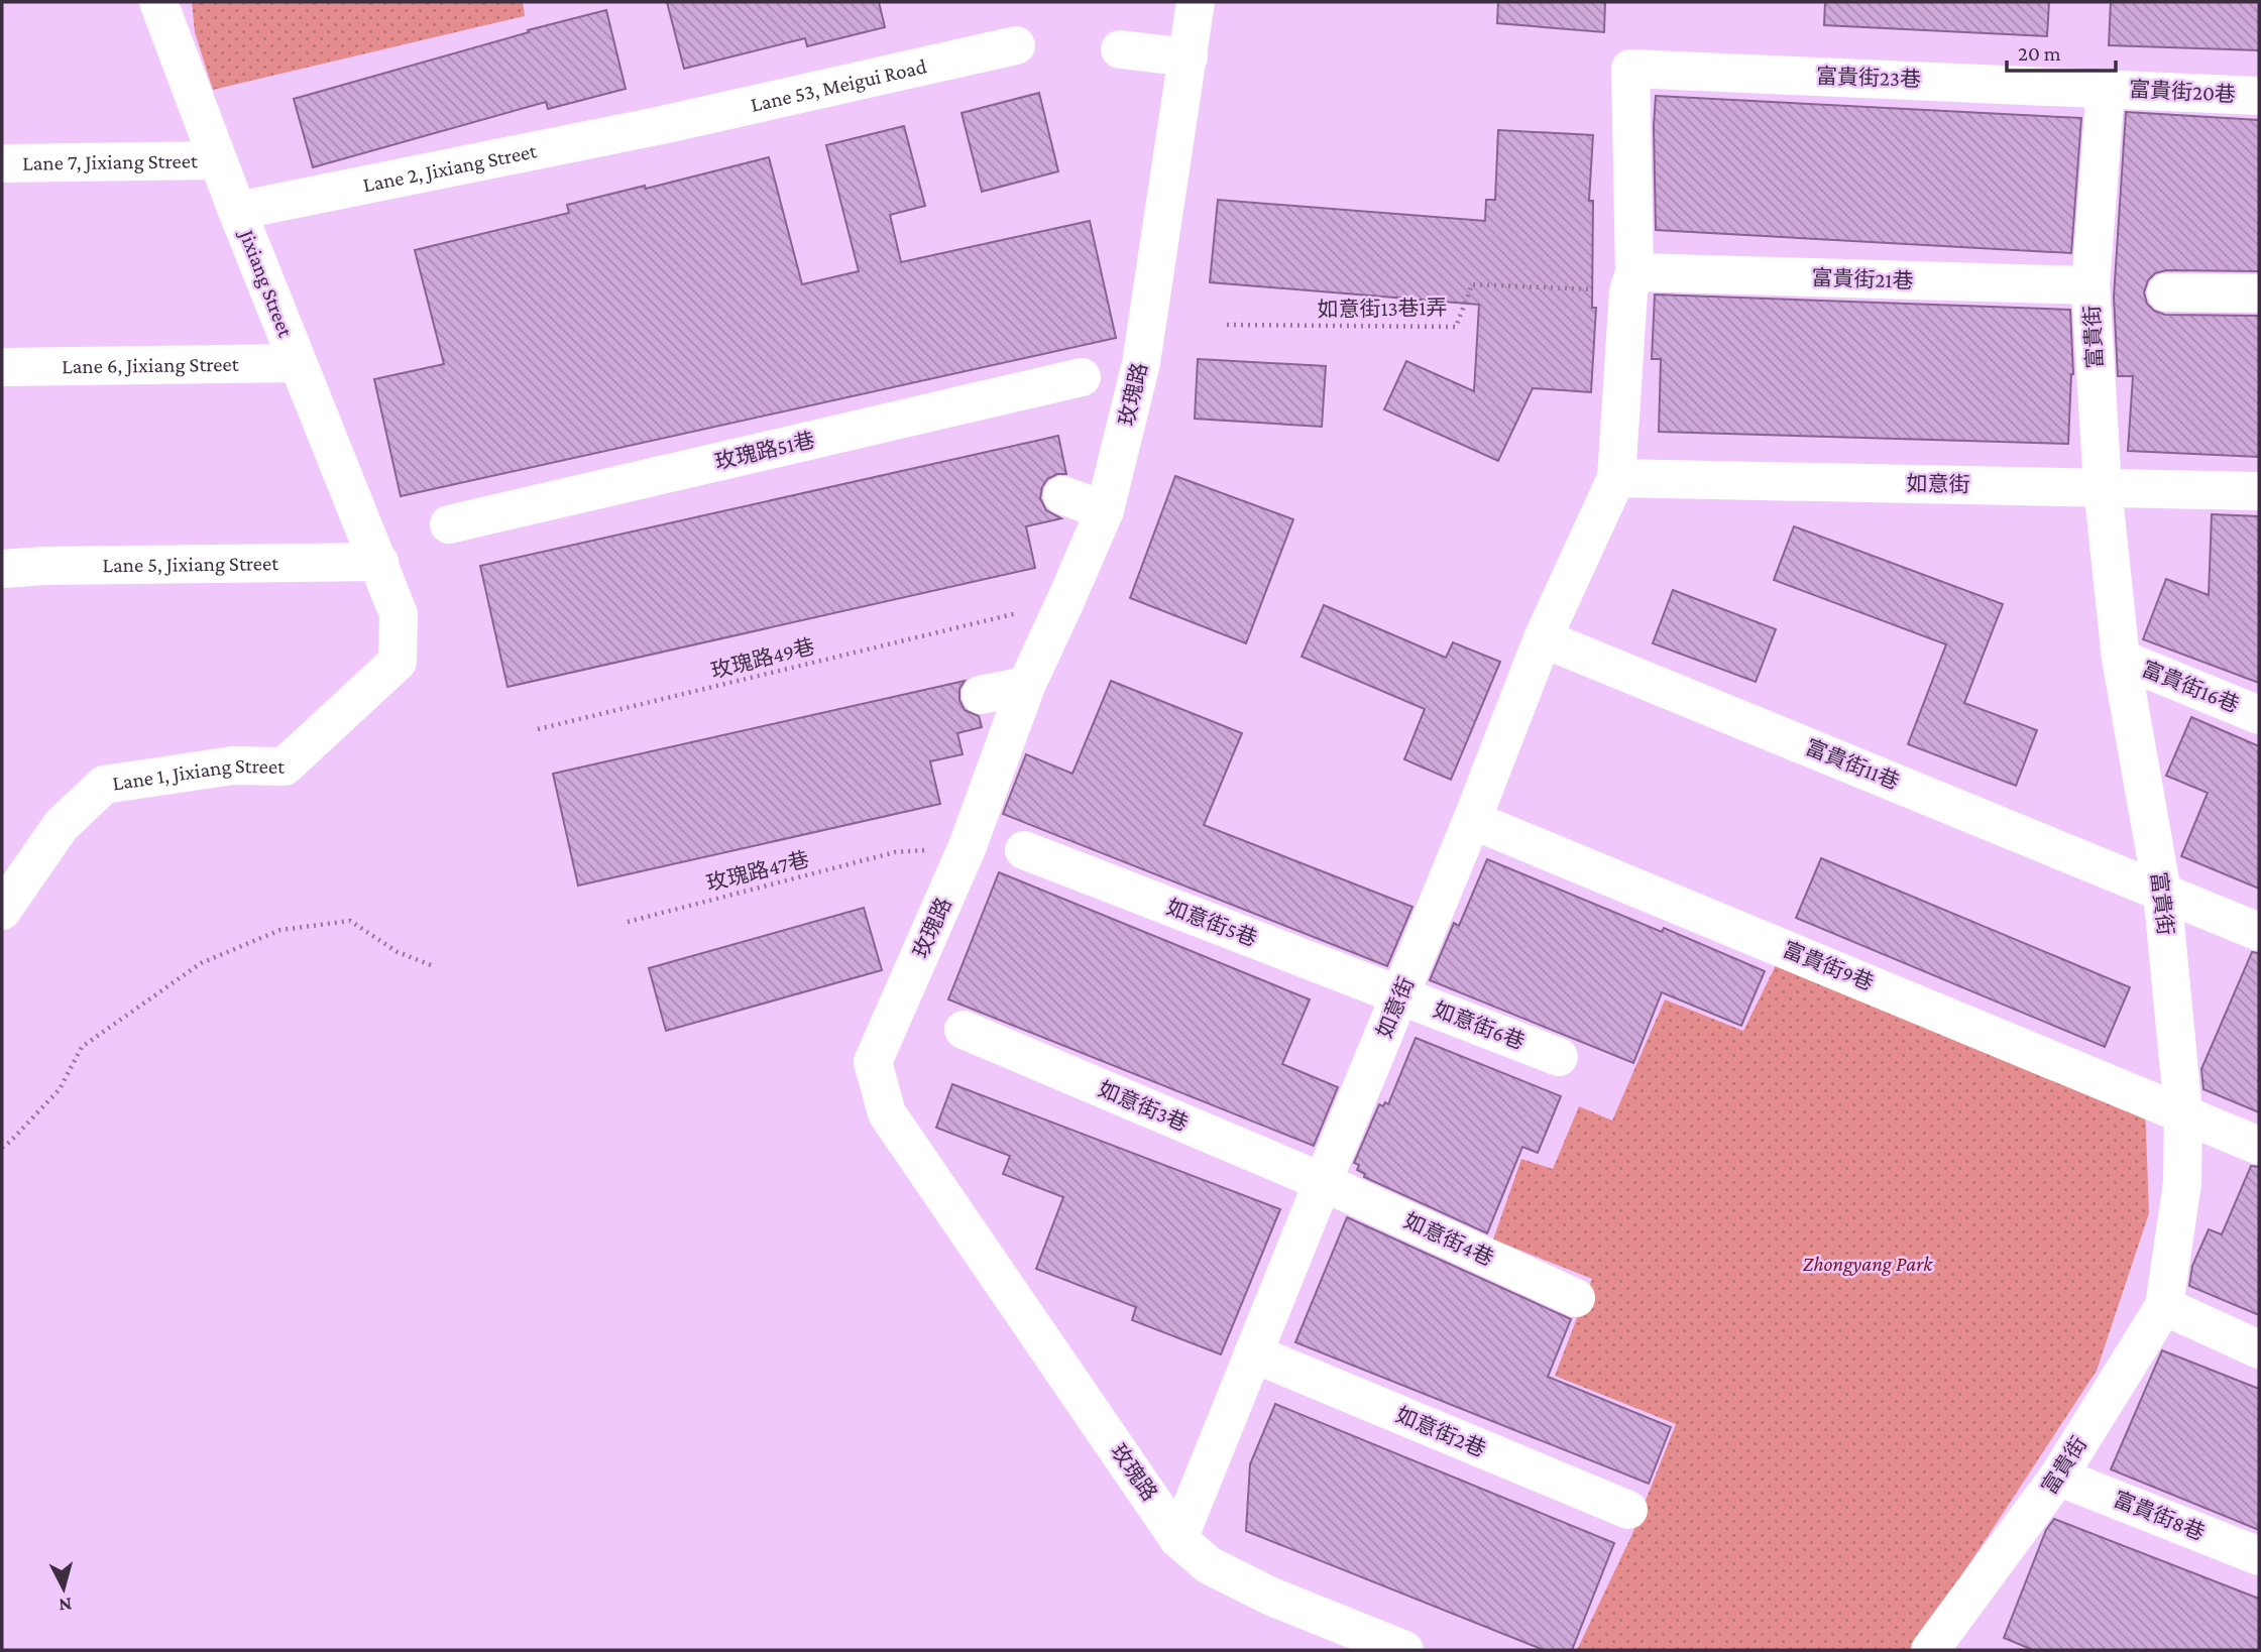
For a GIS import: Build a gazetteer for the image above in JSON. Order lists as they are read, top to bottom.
{
  "streets": {
    "street": [
      "富貴街23巷",
      "Lane 53, Meigui Road",
      "富貴街20巷",
      "Lane 7, Jixiang Street",
      "Lane 2, Jixiang Street",
      "富貴街21巷",
      "Jixiang Street",
      "富貴街",
      "Lane 6, Jixiang Street",
      "玫瑰路",
      "玫瑰路51巷",
      "如意街",
      "Lane 5, Jixiang Street",
      "富貴街16巷",
      "富貴街11巷",
      "Lane 1, Jixiang Street",
      "如意街5巷",
      "富貴街9巷",
      "如意街6巷",
      "如意街3巷",
      "如意街4巷",
      "如意街2巷",
      "富貴街8巷"
    ],
    "path": ["如意街13巷1弄", "玫瑰路49巷", "玫瑰路47巷"]
  },
  "crossings": [
    ["富貴街23巷", "富貴街20巷"],
    ["富貴街23巷", "富貴街"],
    ["富貴街23巷", "如意街"],
    ["Lane 53, Meigui Road", "Lane 2, Jixiang Street"],
    ["富貴街20巷", "富貴街"],
    ["Lane 7, Jixiang Street", "Jixiang Street"],
    ["Lane 2, Jixiang Street", "Jixiang Street"],
    ["富貴街21巷", "富貴街"],
    ["富貴街21巷", "如意街"],
    ["Jixiang Street", "Lane 6, Jixiang Street"],
    ["Jixiang Street", "Lane 5, Jixiang Street"],
    ["Jixiang Street", "Lane 1, Jixiang Street"],
    ["富貴街", "如意街"],
    ["富貴街", "富貴街16巷"],
    ["富貴街", "富貴街11巷"],
    ["富貴街", "富貴街9巷"],
    ["富貴街", "富貴街8巷"],
    ["玫瑰路", "如意街"],
    ["如意街", "富貴街11巷"],
    ["如意街", "如意街5巷"],
    ["如意街", "富貴街9巷"],
    ["如意街", "如意街6巷"],
    ["如意街", "如意街3巷"],
    ["如意街", "如意街4巷"],
    ["如意街", "如意街2巷"],
    ["Lane 5, Jixiang Street", "Lane 1, Jixiang Street"],
    ["如意街5巷", "如意街6巷"],
    ["如意街3巷", "如意街4巷"]
  ],
  "parks": ["Zhongyang Park"],
  "scale_bar": "20 m",
  "north": "bottom"
}
